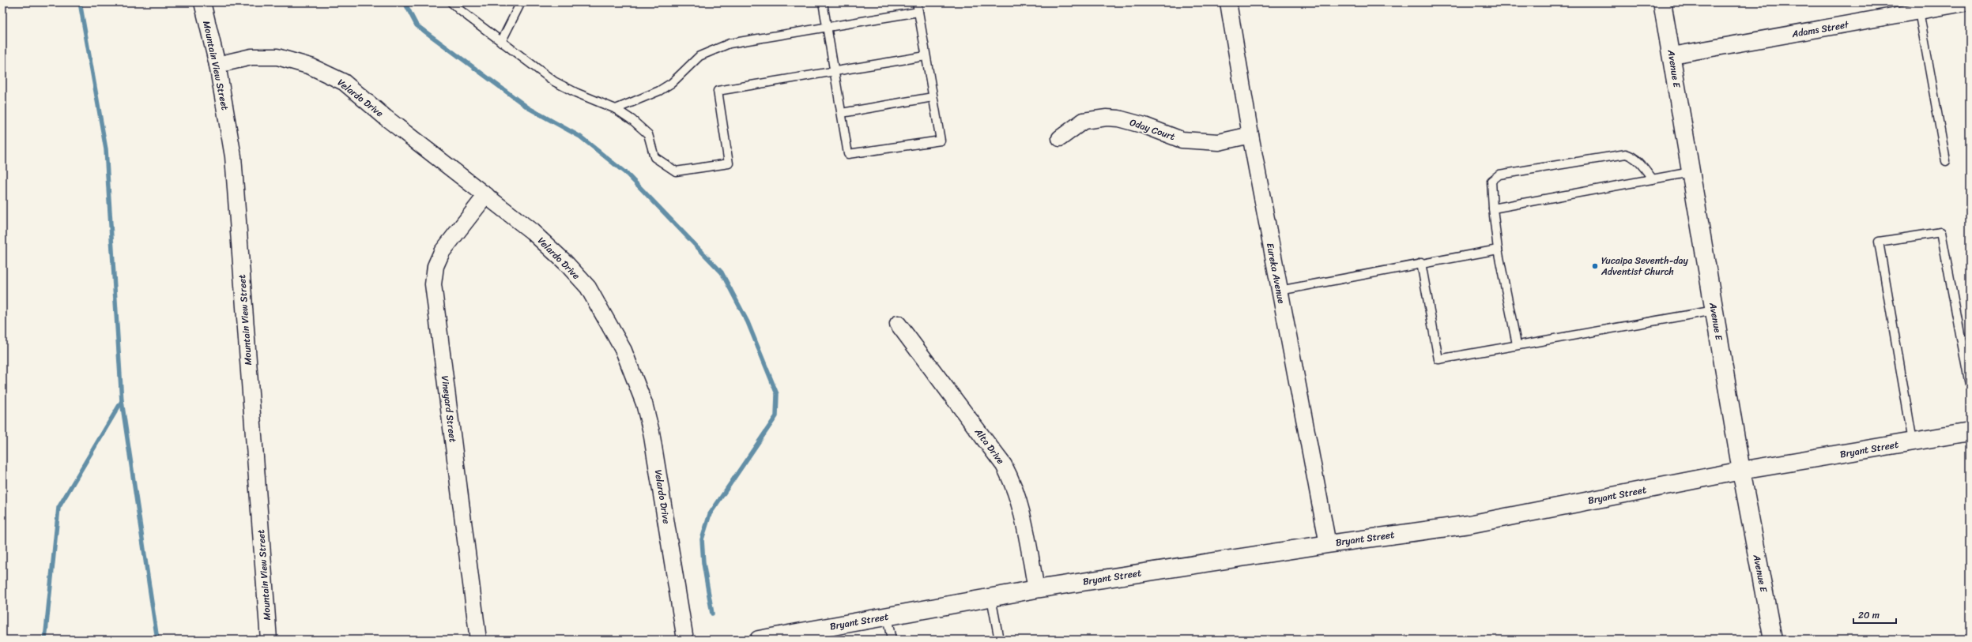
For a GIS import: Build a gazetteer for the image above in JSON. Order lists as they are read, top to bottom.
{
  "streets": {
    "street": [
      "Adams Street",
      "Mountain View Street",
      "Avenue E",
      "Velardo Drive",
      "Oday Court",
      "Eureka Avenue",
      "Vineyard Street",
      "Alta Drive",
      "Bryant Street"
    ]
  },
  "crossings": [
    ["Adams Street", "Avenue E"],
    ["Mountain View Street", "Velardo Drive"],
    ["Avenue E", "Bryant Street"],
    ["Velardo Drive", "Vineyard Street"],
    ["Oday Court", "Eureka Avenue"],
    ["Eureka Avenue", "Bryant Street"],
    ["Alta Drive", "Bryant Street"]
  ],
  "places": ["Yucaipa Seventh-day Adventist Church"],
  "scale_bar": "20 m"
}
